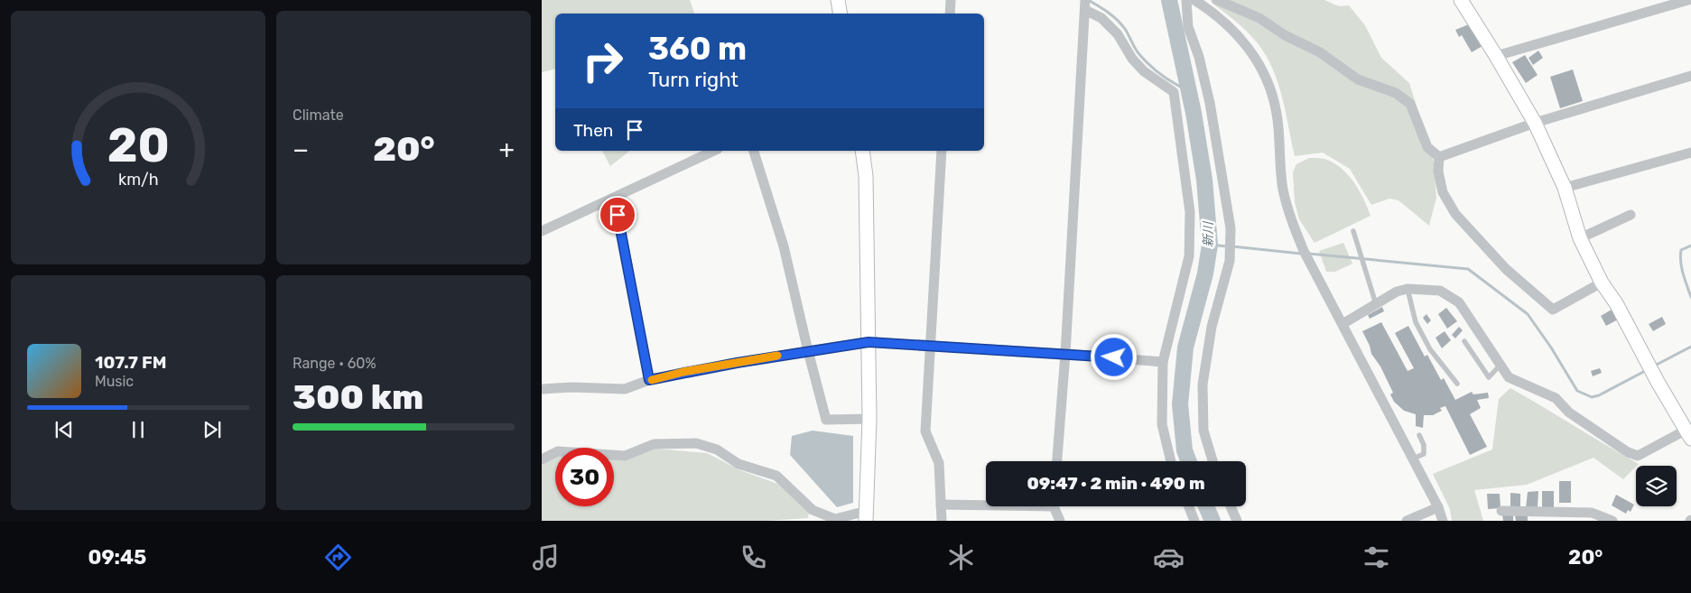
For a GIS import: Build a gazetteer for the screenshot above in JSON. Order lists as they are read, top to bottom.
{
  "water": ["新川"],
  "page": {
    "tile": [
      "Climate",
      ["Range · 60%", "300 km"]
    ],
    "turn": ["360 m", "Turn right"],
    "then": "Then",
    "heat": ["−", "20°", "+"],
    "song": ["107.7 FM", "Music"],
    "limit": "30",
    "trip": "09:47 · 2 min · 490 m",
    "tabs": ["09:45", "20°"],
    "gauge": ["20", "km/h"]
  }
}
